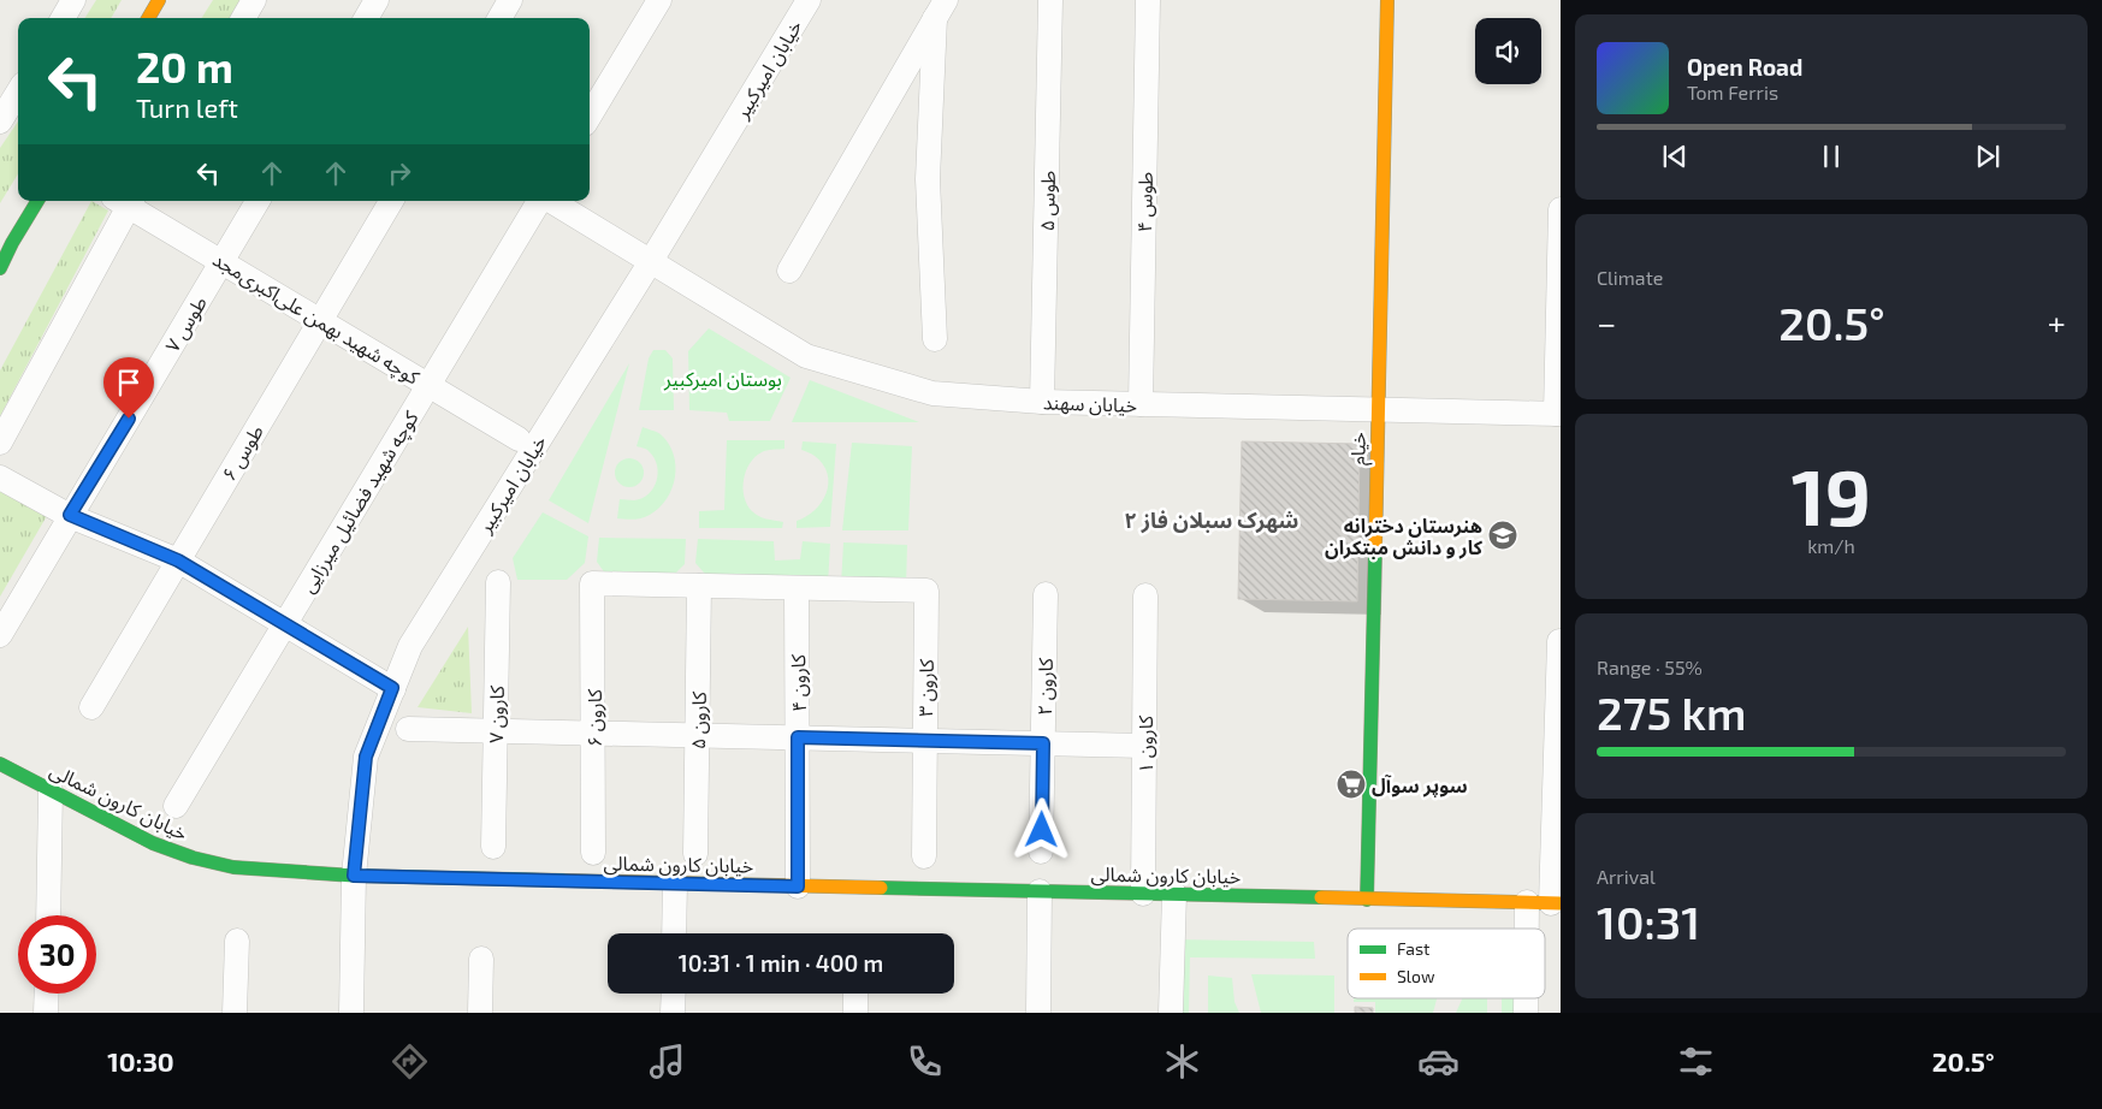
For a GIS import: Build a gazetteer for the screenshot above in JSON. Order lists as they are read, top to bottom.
{
  "streets": {
    "street": [
      "خیابان امیرکبیر",
      "طوس ۵",
      "طوس ۴",
      "کوچه شهید بهمن علی‌اکبری‌مجد",
      "طوس ۷",
      "خیابان سهند",
      "خیام",
      "طوس ۶",
      "کوچه شهید فضائیل میرزایی",
      "کارون ۴",
      "کارون ۲",
      "کارون ۳",
      "کارون ۷",
      "کارون ۶",
      "کارون ۵",
      "کارون ۱",
      "خیابان کارون شمالی"
    ]
  },
  "crossings": [
    ["خیابان امیرکبیر", "خیابان سهند"],
    ["خیابان امیرکبیر", "خیابان کارون شمالی"],
    ["طوس ۵", "خیابان سهند"],
    ["طوس ۴", "خیابان سهند"],
    ["کوچه شهید بهمن علی‌اکبری‌مجد", "طوس ۷"],
    ["کوچه شهید بهمن علی‌اکبری‌مجد", "طوس ۶"],
    ["کوچه شهید بهمن علی‌اکبری‌مجد", "کوچه شهید فضائیل میرزایی"],
    ["خیابان سهند", "خیام"],
    ["خیام", "خیابان کارون شمالی"],
    ["کارون ۴", "کارون ۳"],
    ["کارون ۴", "خیابان کارون شمالی"],
    ["کارون ۶", "کارون ۵"],
    ["کارون ۱", "خیابان کارون شمالی"]
  ],
  "districts": ["شهرک سبلان فاز ۲"],
  "parks": ["بوستان امیرکبیر"],
  "places": {
    "school or university": ["هنرستان دخترانه کار و دانش مبتکران"],
    "supermarket": ["سوپر سوآل"]
  },
  "legend": ["Fast", "Slow"],
  "page": {
    "turn": ["20 m", "Turn left"],
    "song": ["Open Road", "Tom Ferris"],
    "tile": [
      "Climate",
      ["19", "km/h"],
      ["Range · 55%", "275 km"],
      ["Arrival", "10:31"]
    ],
    "heat": ["−", "20.5°", "+"],
    "limit": "30",
    "trip": "10:31 · 1 min · 400 m",
    "tabs": ["10:30", "20.5°"]
  }
}
